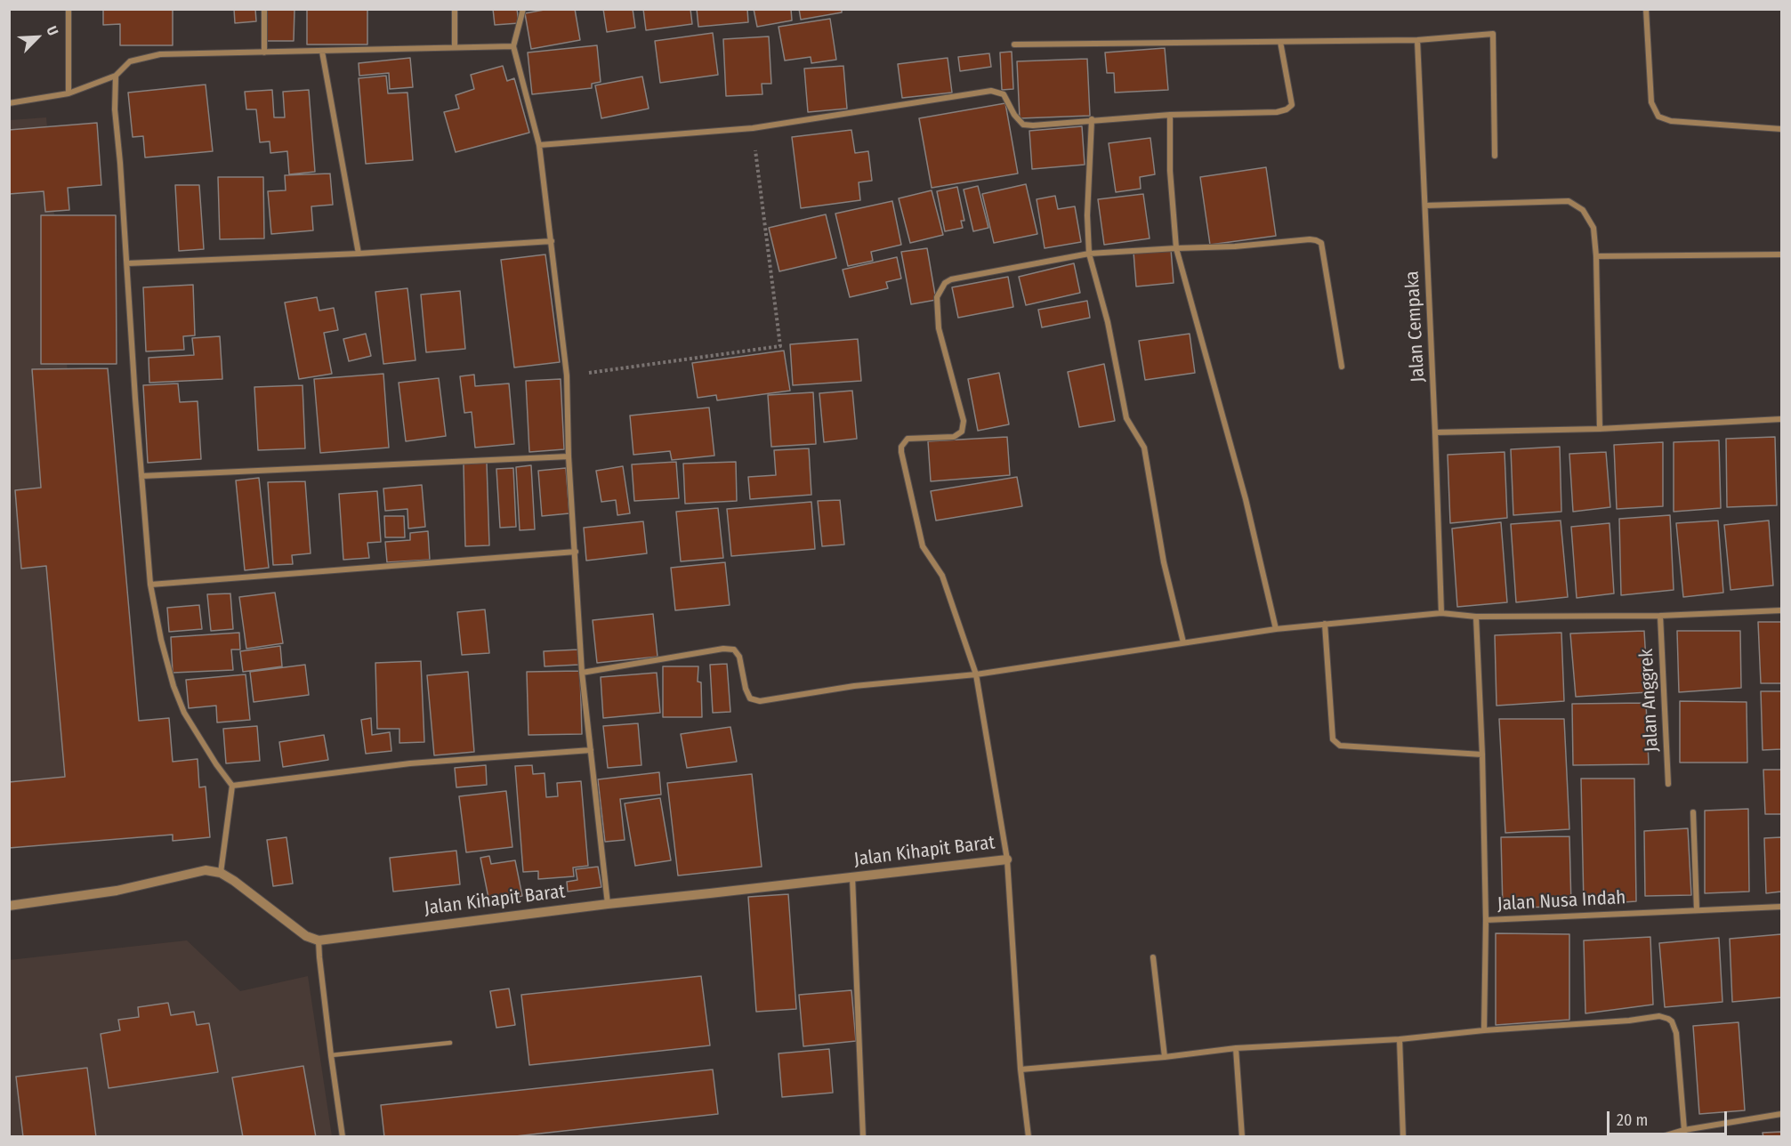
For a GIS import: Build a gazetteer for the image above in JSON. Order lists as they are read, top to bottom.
{
  "streets": {
    "street": [
      "Jalan Cempaka",
      "Jalan Anggrek",
      "Jalan Kihapit Barat",
      "Jalan Nusa Indah"
    ]
  },
  "scale_bar": "20 m",
  "north": "top right"
}
